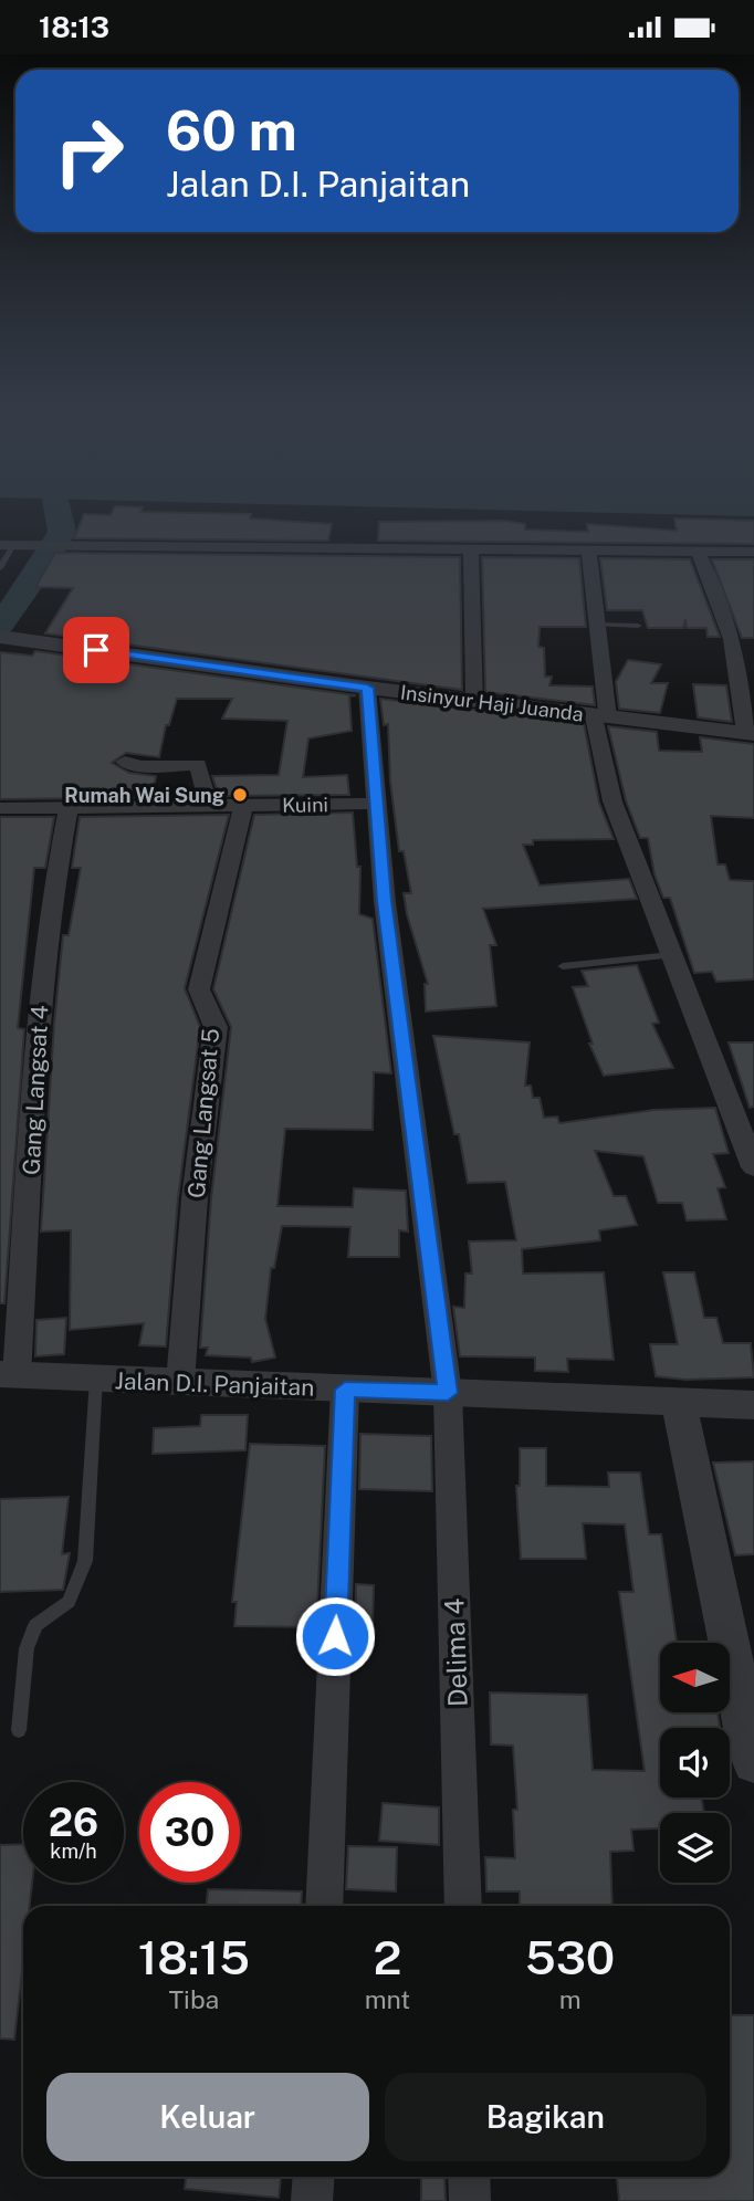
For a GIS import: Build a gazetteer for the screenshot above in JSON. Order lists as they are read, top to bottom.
{
  "streets": {
    "street": [
      "Insinyur Haji Juanda",
      "Kuini",
      "Gang Langsat 4",
      "Gang Langsat 5",
      "Jalan D.I. Panjaitan",
      "Delima 4"
    ]
  },
  "crossings": [
    ["Insinyur Haji Juanda", "Delima 4"],
    ["Kuini", "Gang Langsat 4"],
    ["Kuini", "Gang Langsat 5"],
    ["Kuini", "Delima 4"],
    ["Gang Langsat 4", "Jalan D.I. Panjaitan"],
    ["Gang Langsat 5", "Jalan D.I. Panjaitan"],
    ["Jalan D.I. Panjaitan", "Delima 4"]
  ],
  "places": ["Rumah Wai Sung"],
  "north": "left",
  "page": {
    "status": "18:13",
    "turn": ["60 m", "Jalan D.I. Panjaitan"],
    "speed": "26 km/h",
    "limit": "30",
    "eta": [
      "18:15",
      "Tiba",
      "2",
      "mnt",
      "530",
      "m"
    ],
    "buttons": ["Keluar", "Bagikan"]
  }
}
